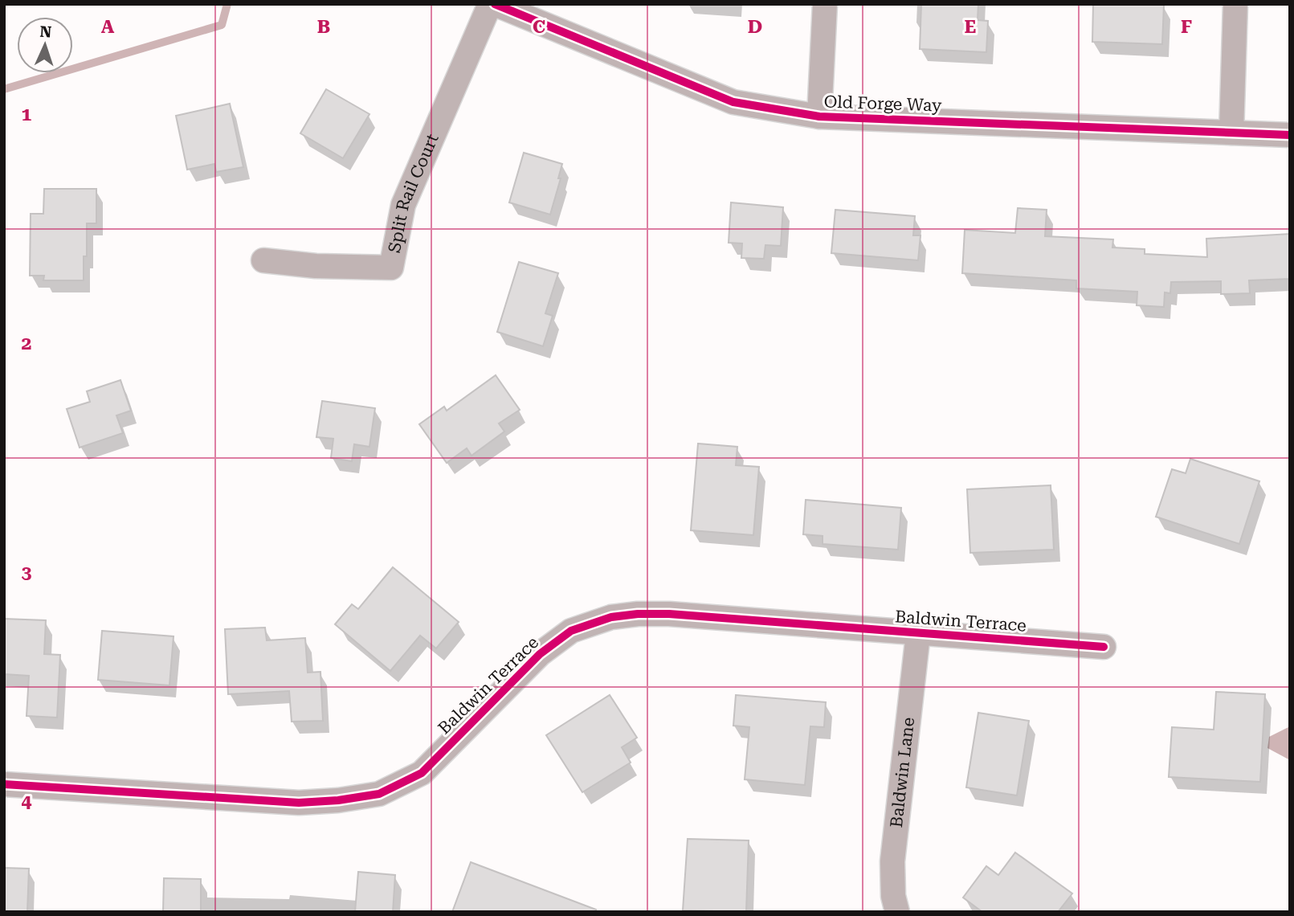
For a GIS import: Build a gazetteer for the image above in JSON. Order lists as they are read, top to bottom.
{
  "streets": {
    "street": [
      "Old Forge Way",
      "Split Rail Court",
      "Baldwin Terrace",
      "Baldwin Lane"
    ]
  },
  "crossings": [
    ["Baldwin Terrace", "Baldwin Lane"]
  ],
  "north": "top",
  "grid": {
    "columns": [
      "A",
      "B",
      "C",
      "D",
      "E",
      "F"
    ],
    "rows": [
      "1",
      "2",
      "3",
      "4"
    ]
  }
}
